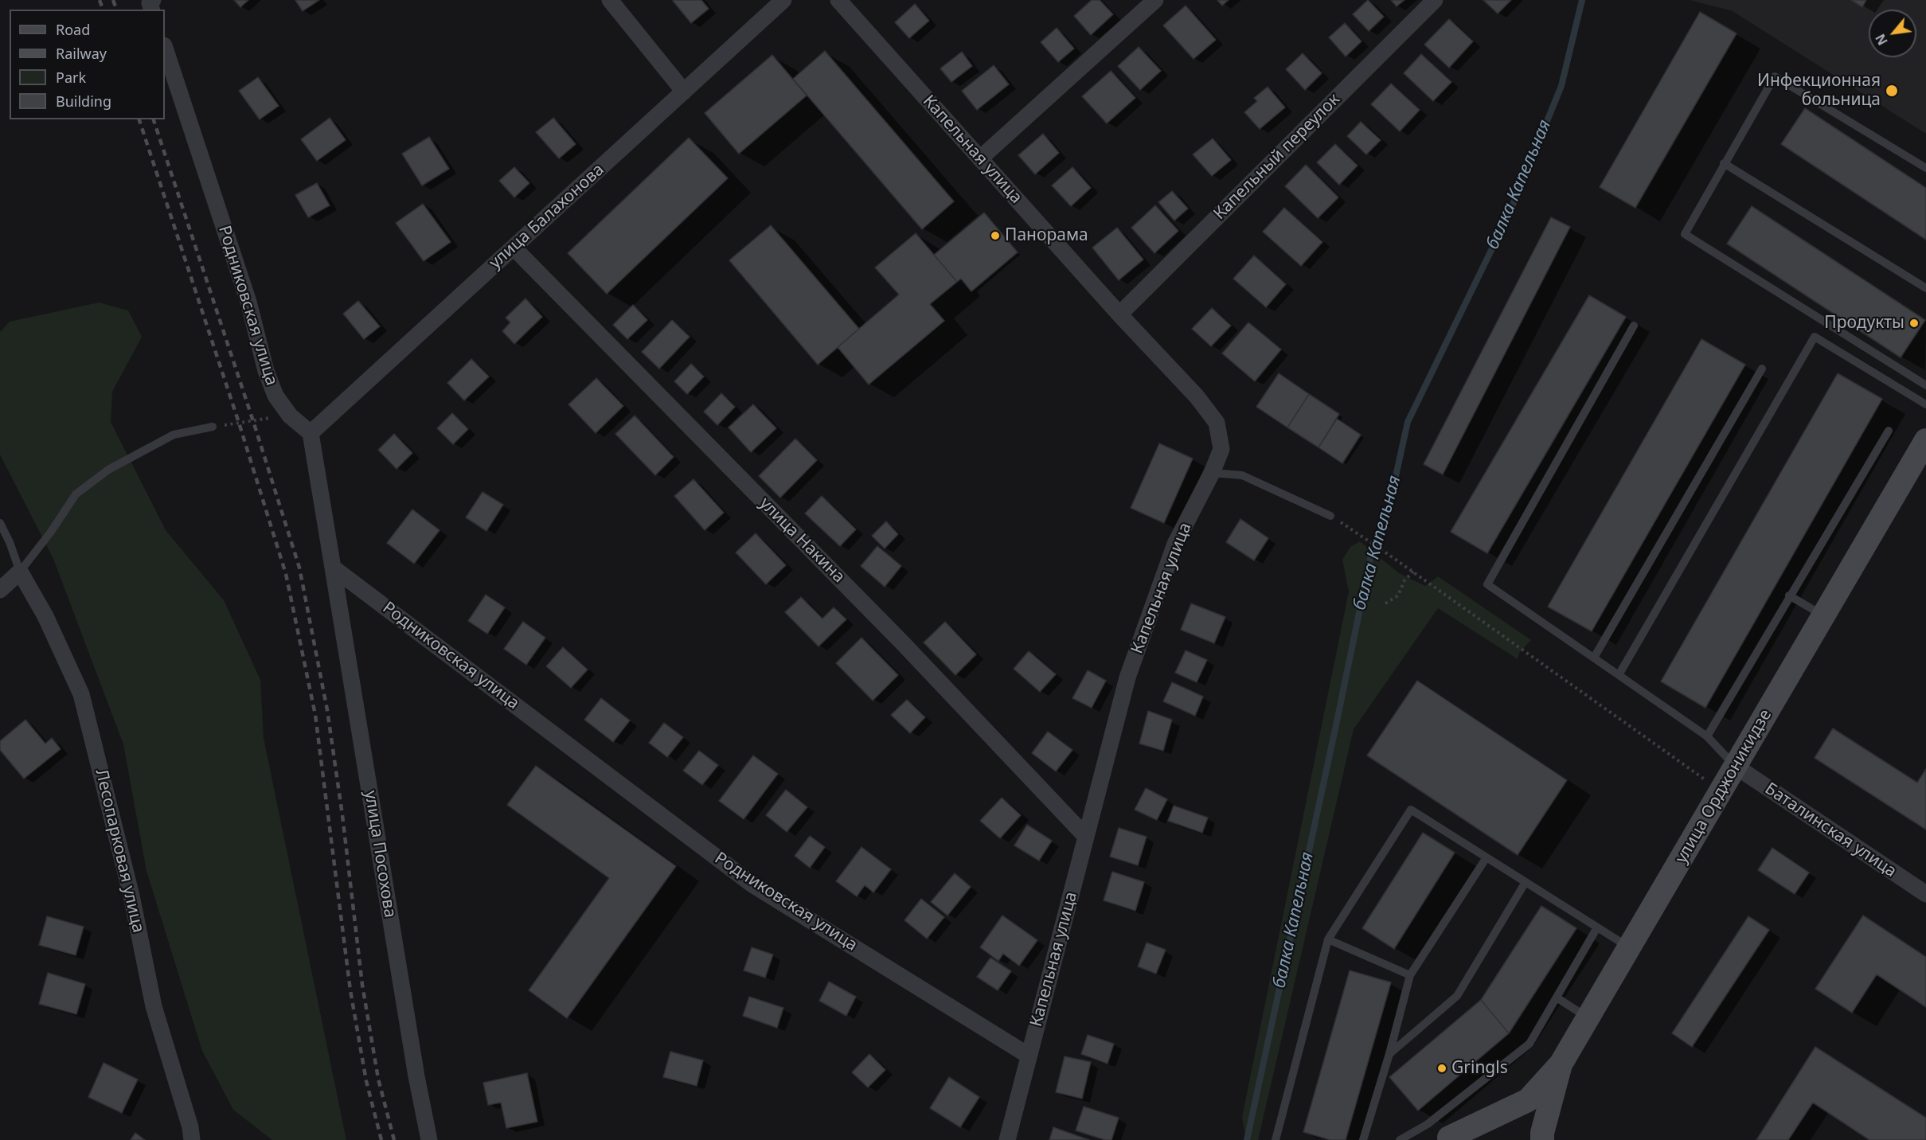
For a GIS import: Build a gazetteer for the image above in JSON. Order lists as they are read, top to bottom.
{
  "streets": {
    "main road": ["улица Орджоникидзе"],
    "street": [
      "Капельная улица",
      "Капельный переулок",
      "улица Балахонова",
      "Родниковская улица",
      "улица Накина",
      "Баталинская улица",
      "Лесопарковая улица",
      "улица Посохова"
    ]
  },
  "crossings": [
    ["Капельная улица", "Капельный переулок"],
    ["Капельная улица", "Родниковская улица"],
    ["Капельная улица", "улица Накина"],
    ["улица Балахонова", "Родниковская улица"],
    ["улица Балахонова", "улица Накина"],
    ["Родниковская улица", "улица Посохова"],
    ["улица Орджоникидзе", "Баталинская улица"]
  ],
  "water": ["балка Капельная"],
  "places": [
    "Инфекционная больница",
    "Панорама",
    "Продукты",
    "Gringls"
  ],
  "legend": [
    "Road",
    "Railway",
    "Park",
    "Building"
  ],
  "north": "bottom left"
}
